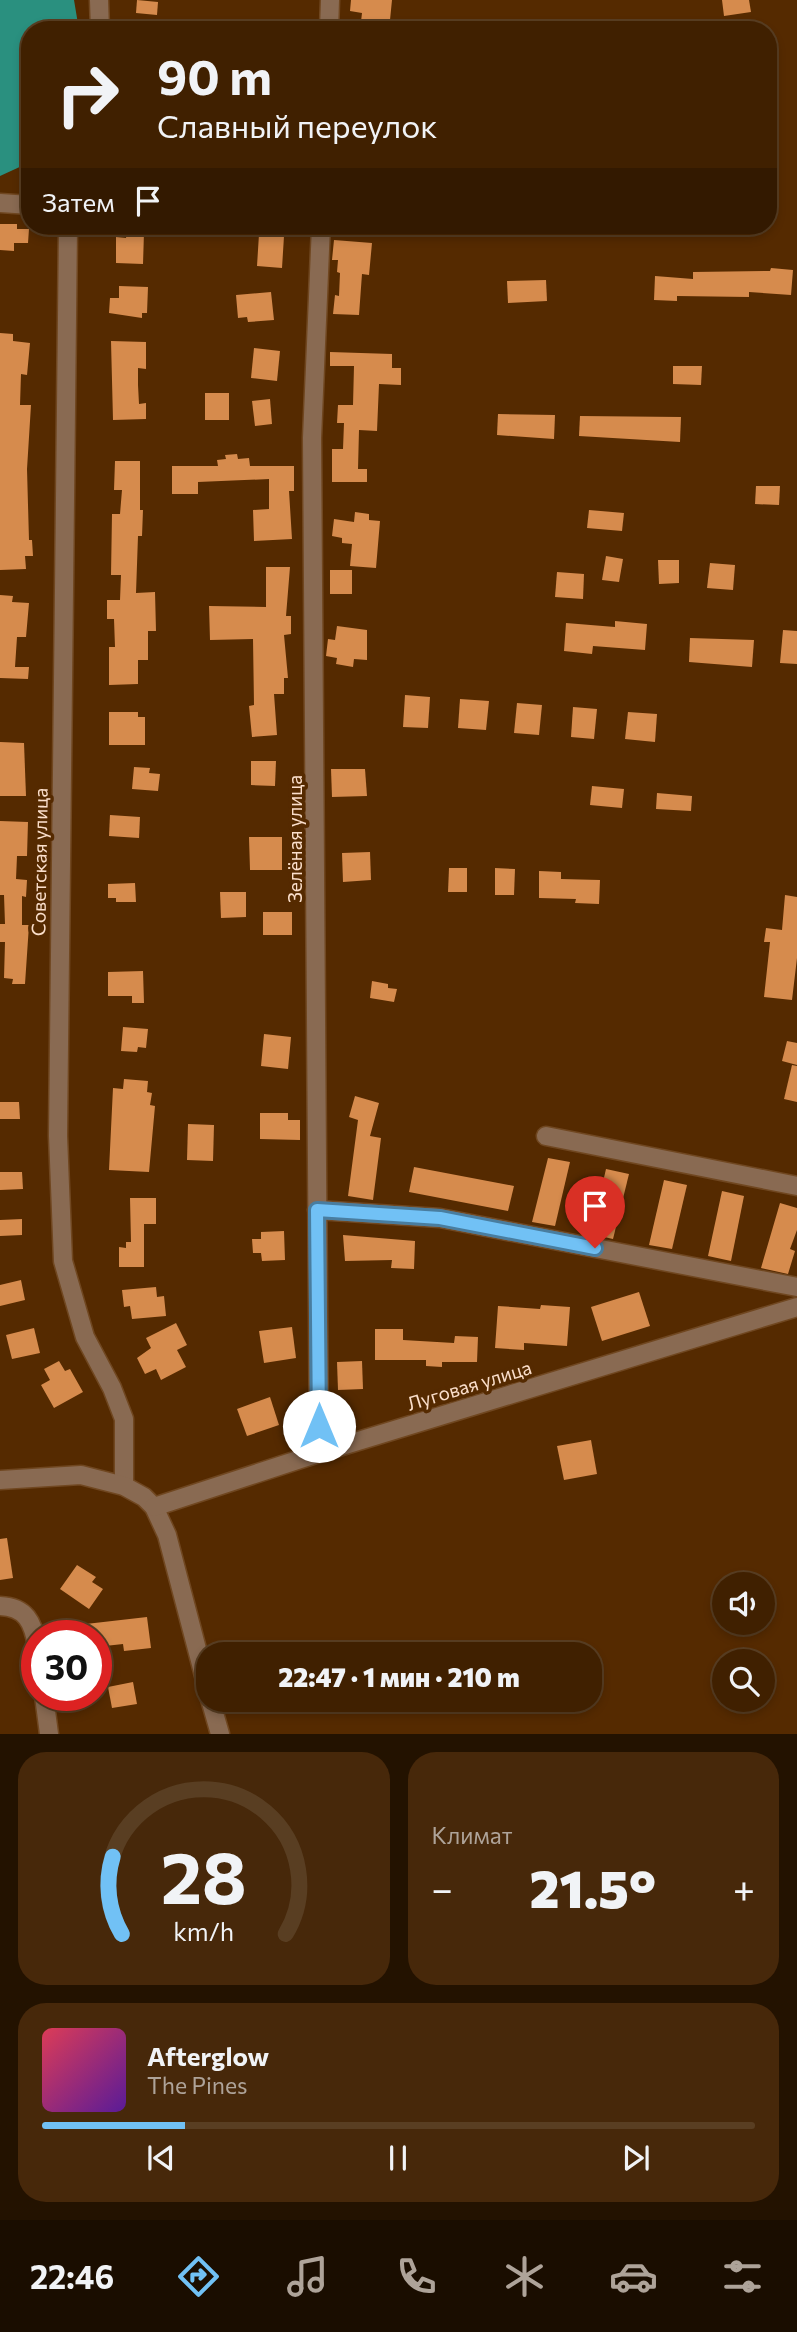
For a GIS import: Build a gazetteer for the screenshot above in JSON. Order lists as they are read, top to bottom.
{
  "streets": {
    "street": ["Зелёная улица", "Советская улица", "Луговая улица"]
  },
  "crossings": [
    ["Зелёная улица", "Луговая улица"]
  ],
  "page": {
    "turn": ["90 m", "Славный переулок"],
    "then": "Затем",
    "limit": "30",
    "trip": "22:47 · 1 мин · 210 m",
    "tile": "Климат",
    "heat": ["−", "21.5°", "+"],
    "song": ["Afterglow", "The Pines"],
    "tabs": "22:46",
    "gauge": ["28", "km/h"]
  }
}
